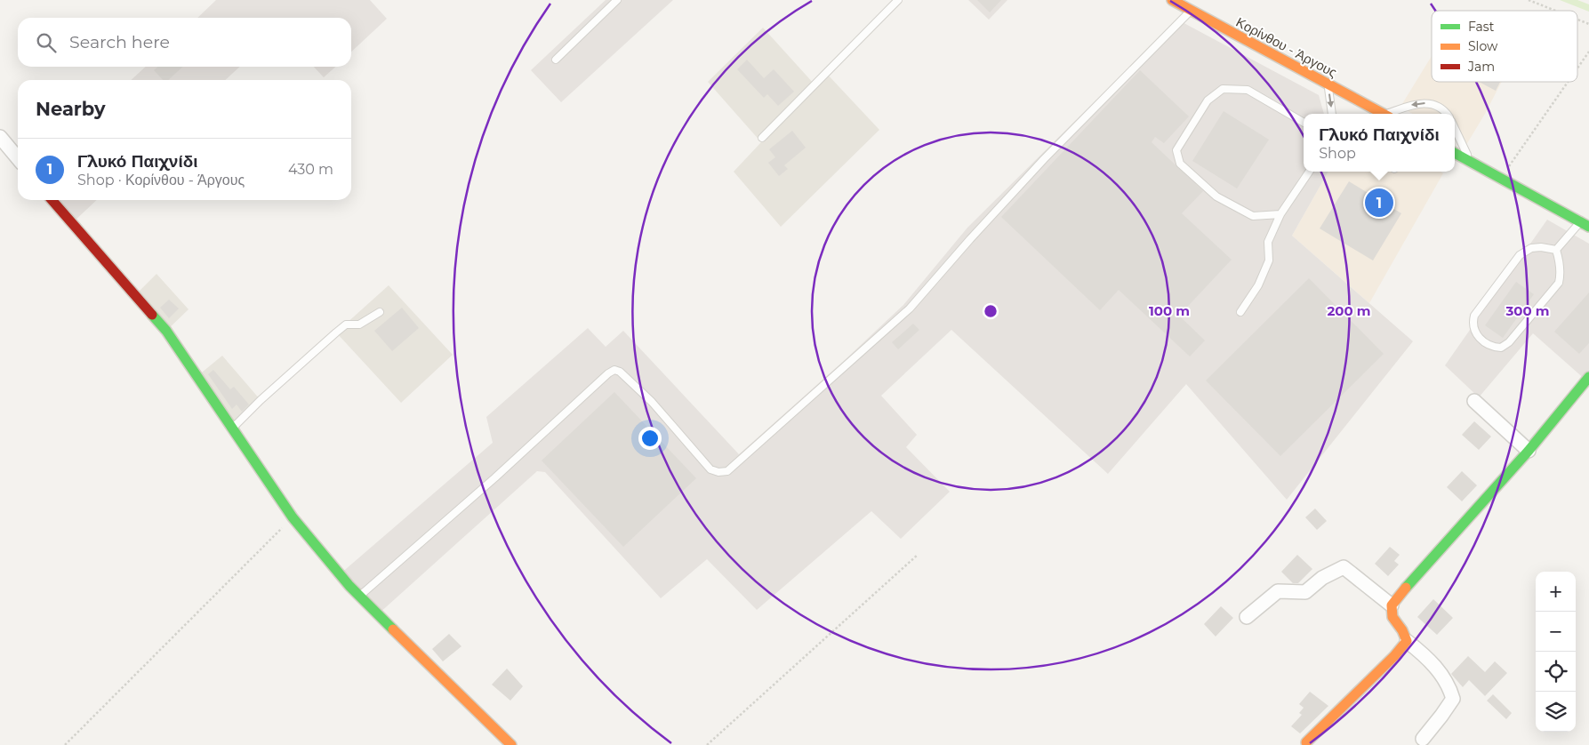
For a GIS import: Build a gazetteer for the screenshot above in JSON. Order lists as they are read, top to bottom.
{
  "streets": {
    "street": ["Κορίνθου - Άργους"]
  },
  "legend": ["Fast", "Slow", "Jam"],
  "page": {
    "search": "Search here",
    "heading": "Nearby",
    "popup": ["Γλυκό Παιχνίδι", "Shop"],
    "list": [
      {
        "mark": "1",
        "name": "Γλυκό Παιχνίδι",
        "note": "Shop · Κορίνθου - Άργους",
        "value": "430 m"
      }
    ],
    "pins": "1",
    "map_buttons": ["+", "−"]
  },
  "rings": ["100 m", "200 m", "300 m"]
}
